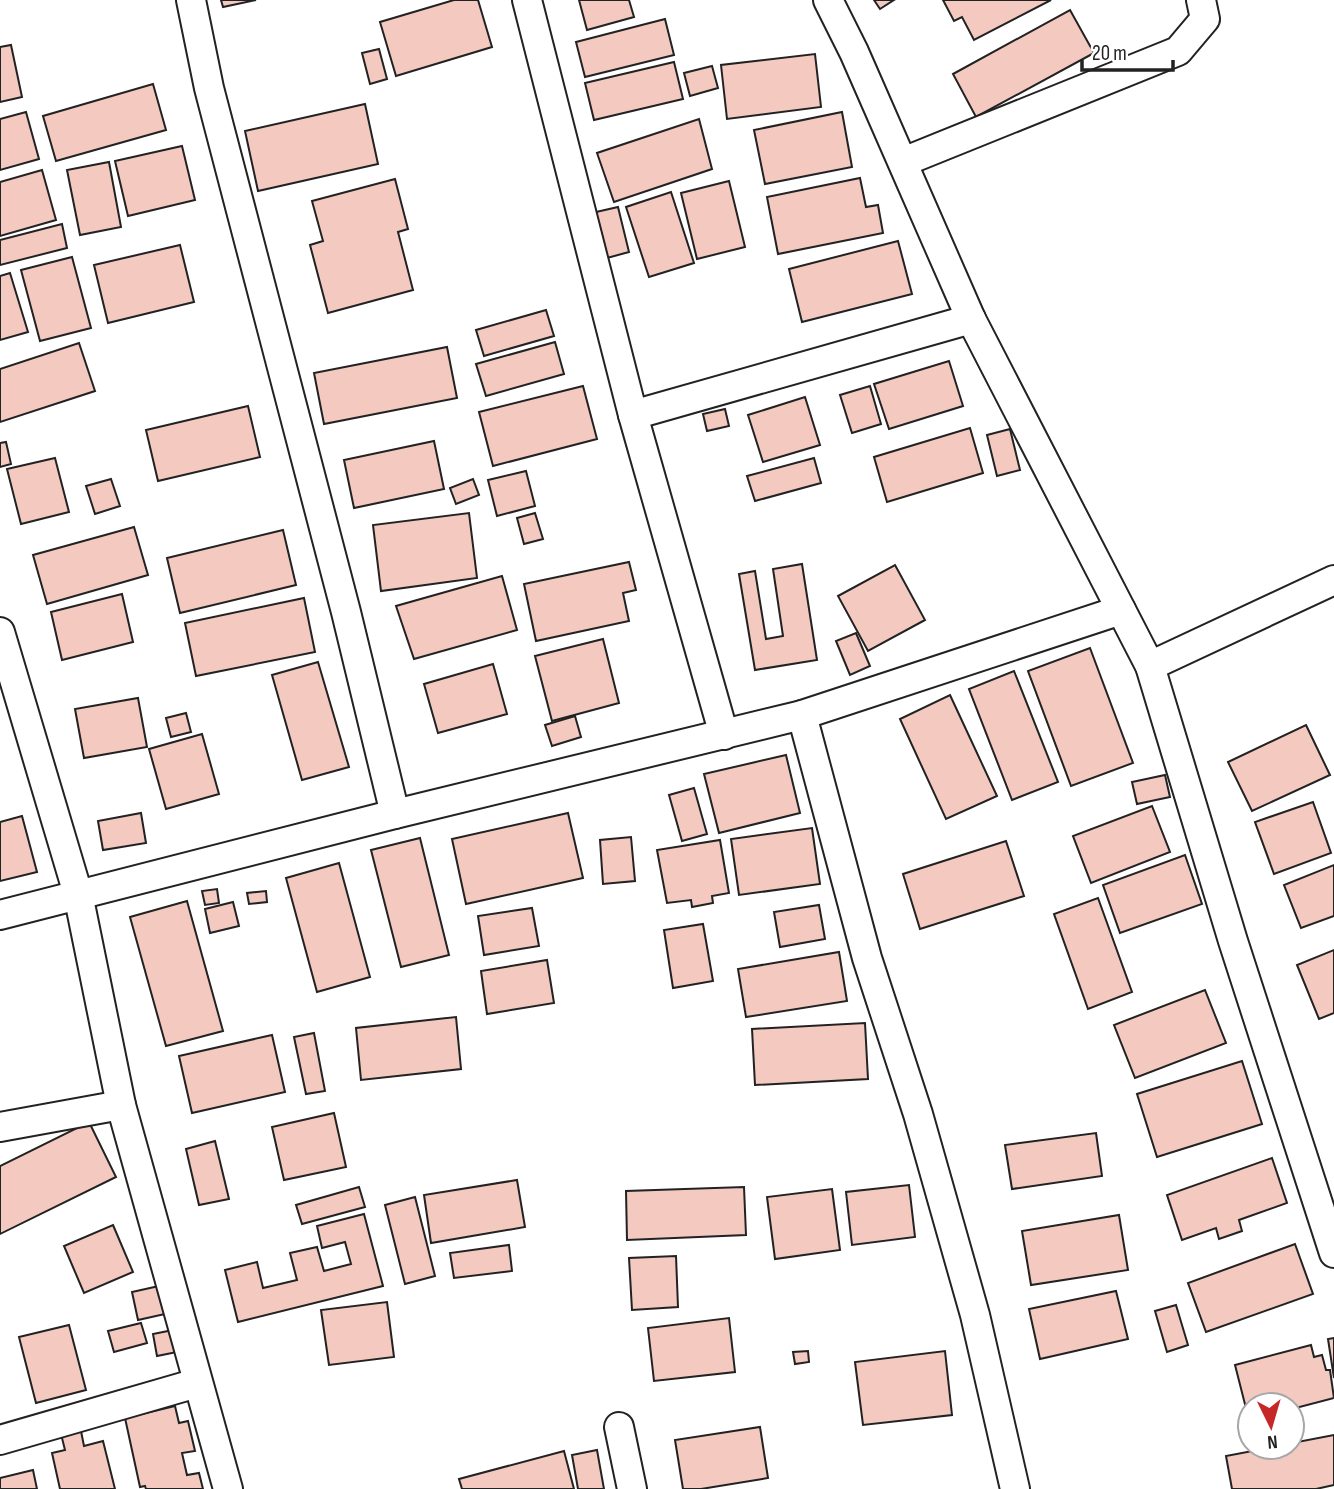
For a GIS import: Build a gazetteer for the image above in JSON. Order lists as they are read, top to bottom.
{
  "scale_bar": "20 m",
  "north": "bottom"
}
